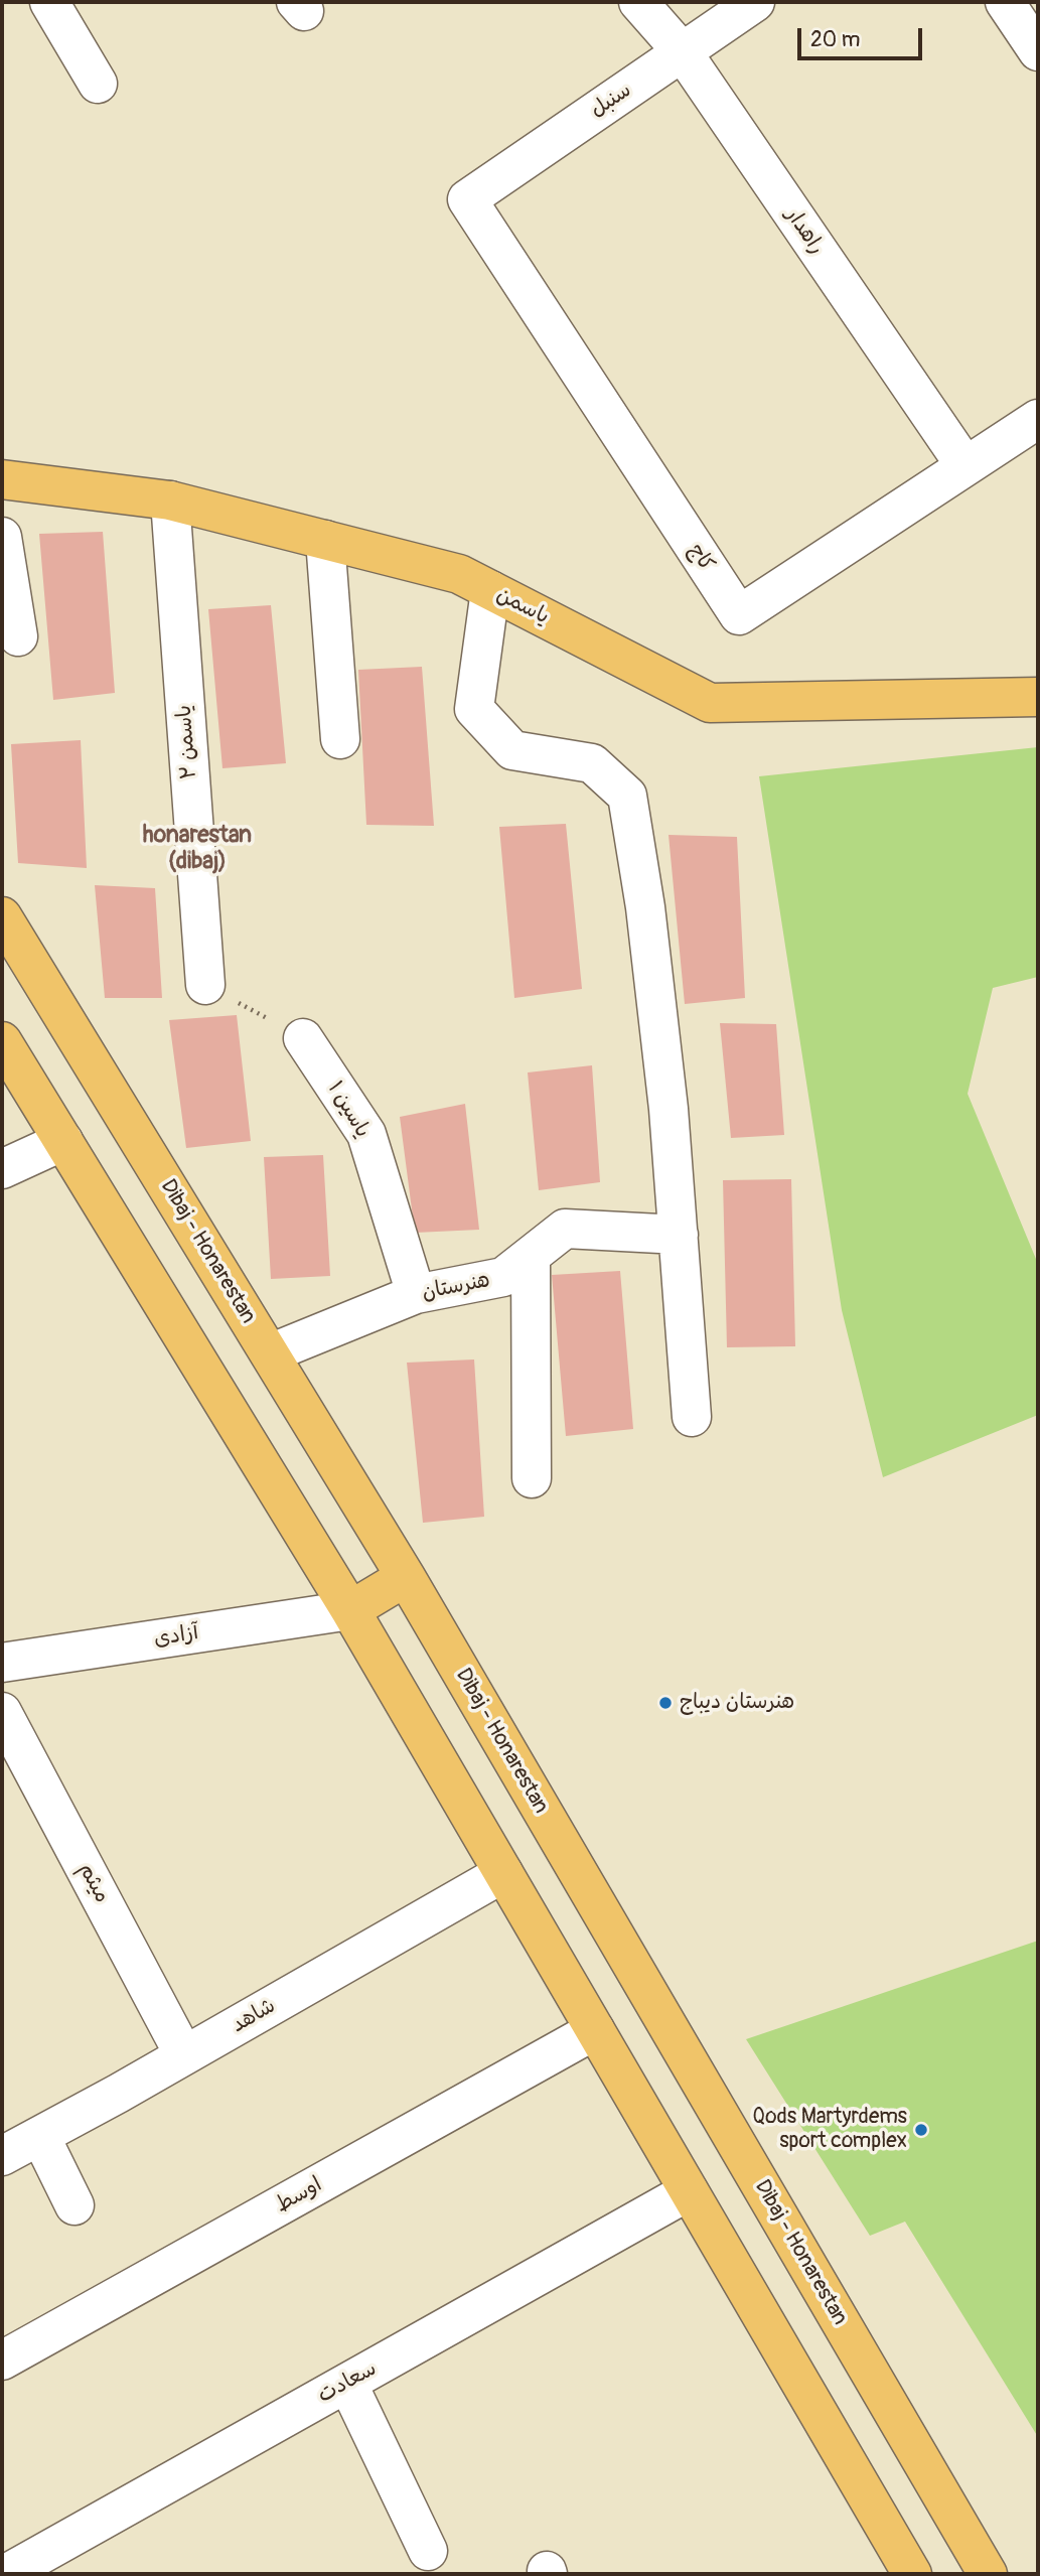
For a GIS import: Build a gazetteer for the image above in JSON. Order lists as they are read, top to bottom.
{
  "streets": {
    "main road": ["یاسمن", "Dibaj - Honarestan"],
    "street": [
      "سنبل",
      "راهدار",
      "کاج",
      "یاسمن ۲",
      "یاسین ۱",
      "هنرستان",
      "آزادی",
      "میثم",
      "شاهد",
      "اوسط",
      "سعادت"
    ]
  },
  "crossings": [
    ["سنبل", "راهدار"],
    ["سنبل", "کاج"],
    ["راهدار", "کاج"],
    ["یاسمن", "یاسمن ۲"],
    ["یاسین ۱", "هنرستان"],
    ["Dibaj - Honarestan", "هنرستان"],
    ["میثم", "شاهد"]
  ],
  "districts": ["honarestan (dibaj)"],
  "places": ["هنرستان دیباج", "Qods Martyrdems sport complex"],
  "scale_bar": "20 m"
}
